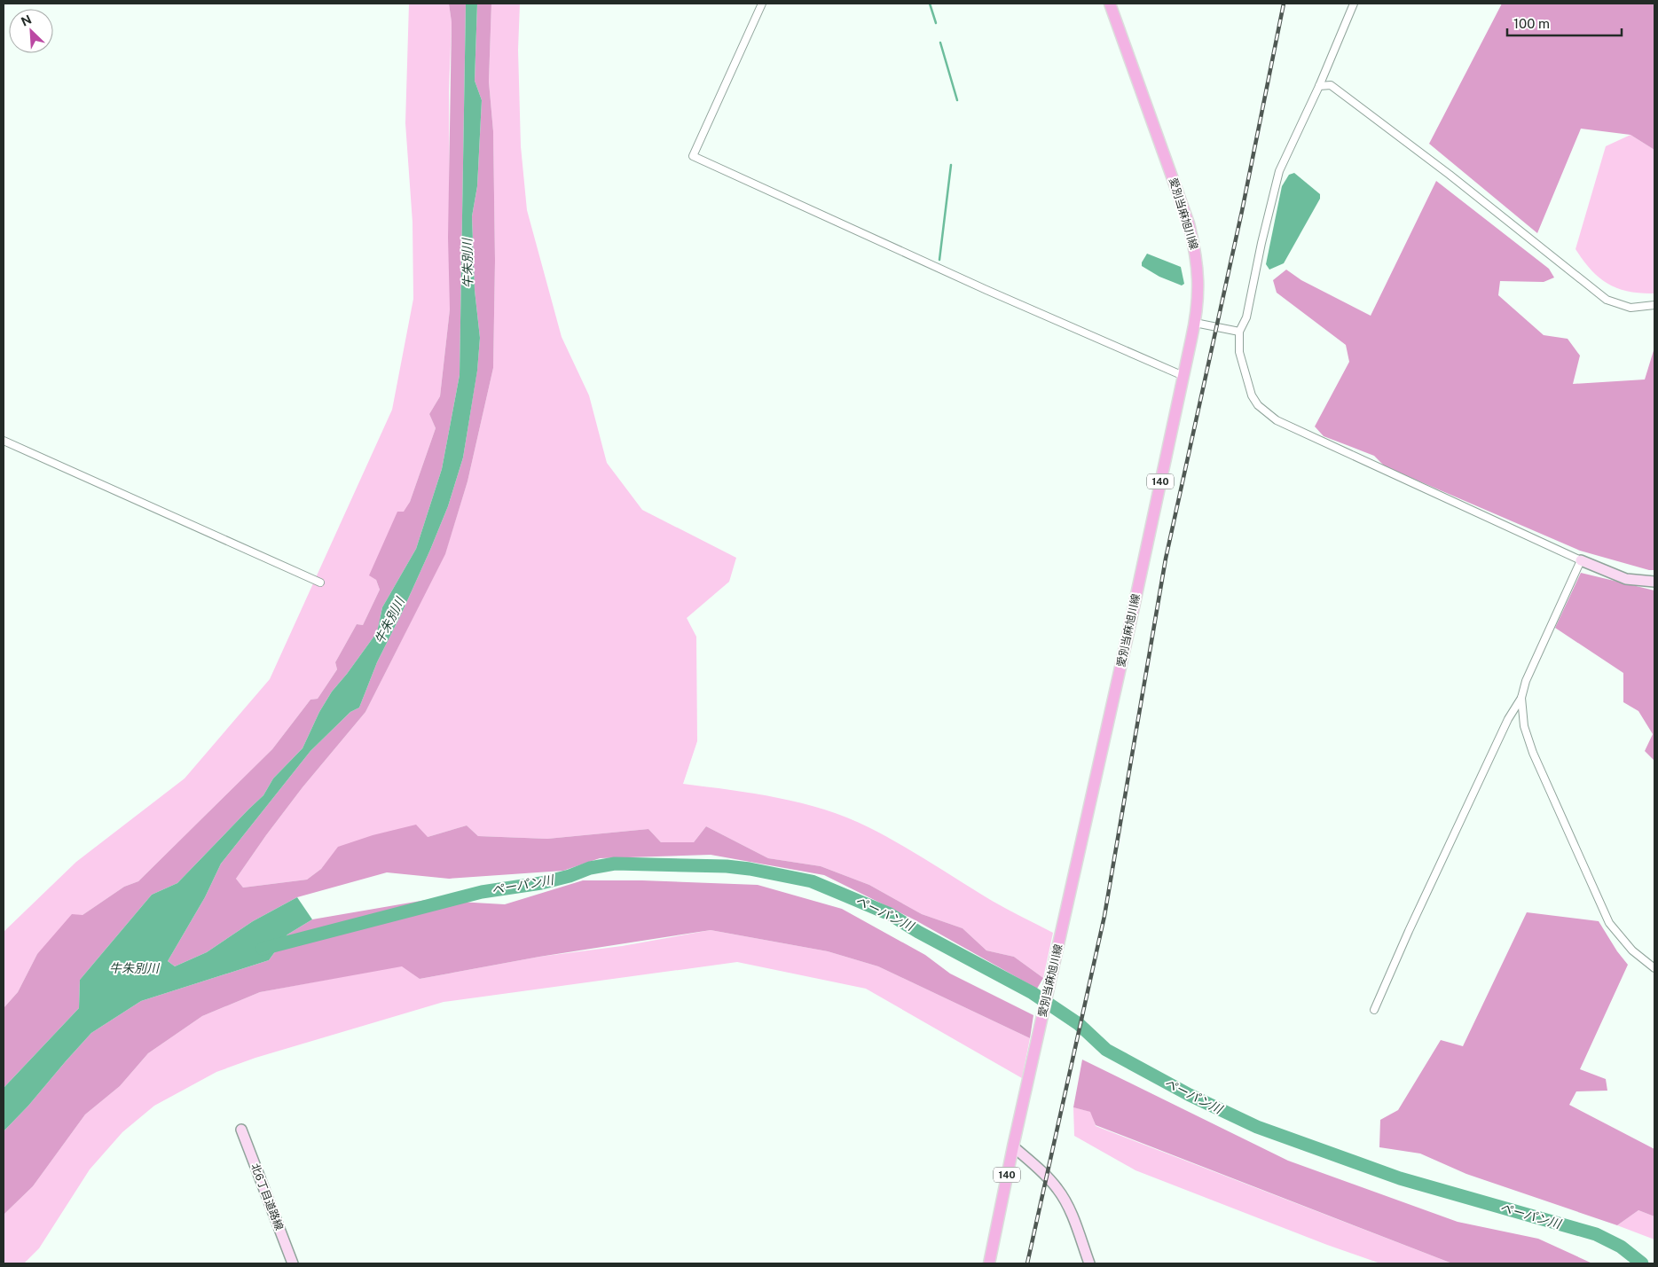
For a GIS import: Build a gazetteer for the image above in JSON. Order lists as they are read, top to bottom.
{
  "streets": {
    "main road": ["愛別当麻旭川線", "140"],
    "street": ["北6丁目道路線"]
  },
  "water": ["牛朱別川", "ペーパン川"],
  "scale_bar": "100 m",
  "north": "top left"
}
